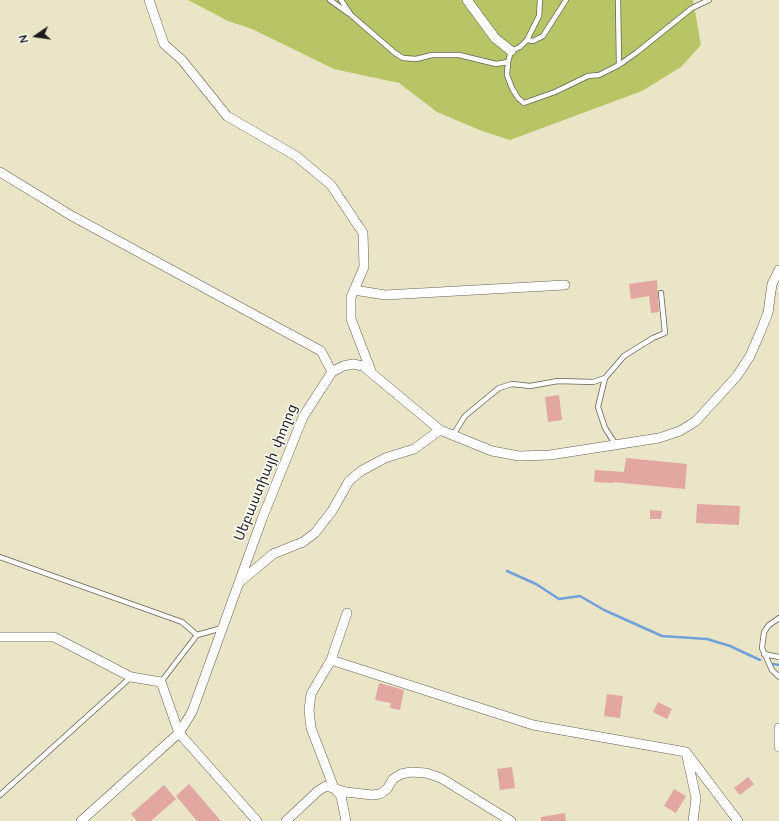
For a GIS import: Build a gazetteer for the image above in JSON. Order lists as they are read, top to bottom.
{
  "streets": {
    "street": ["Սեբաստիայի փողոց"]
  },
  "north": "left"
}
